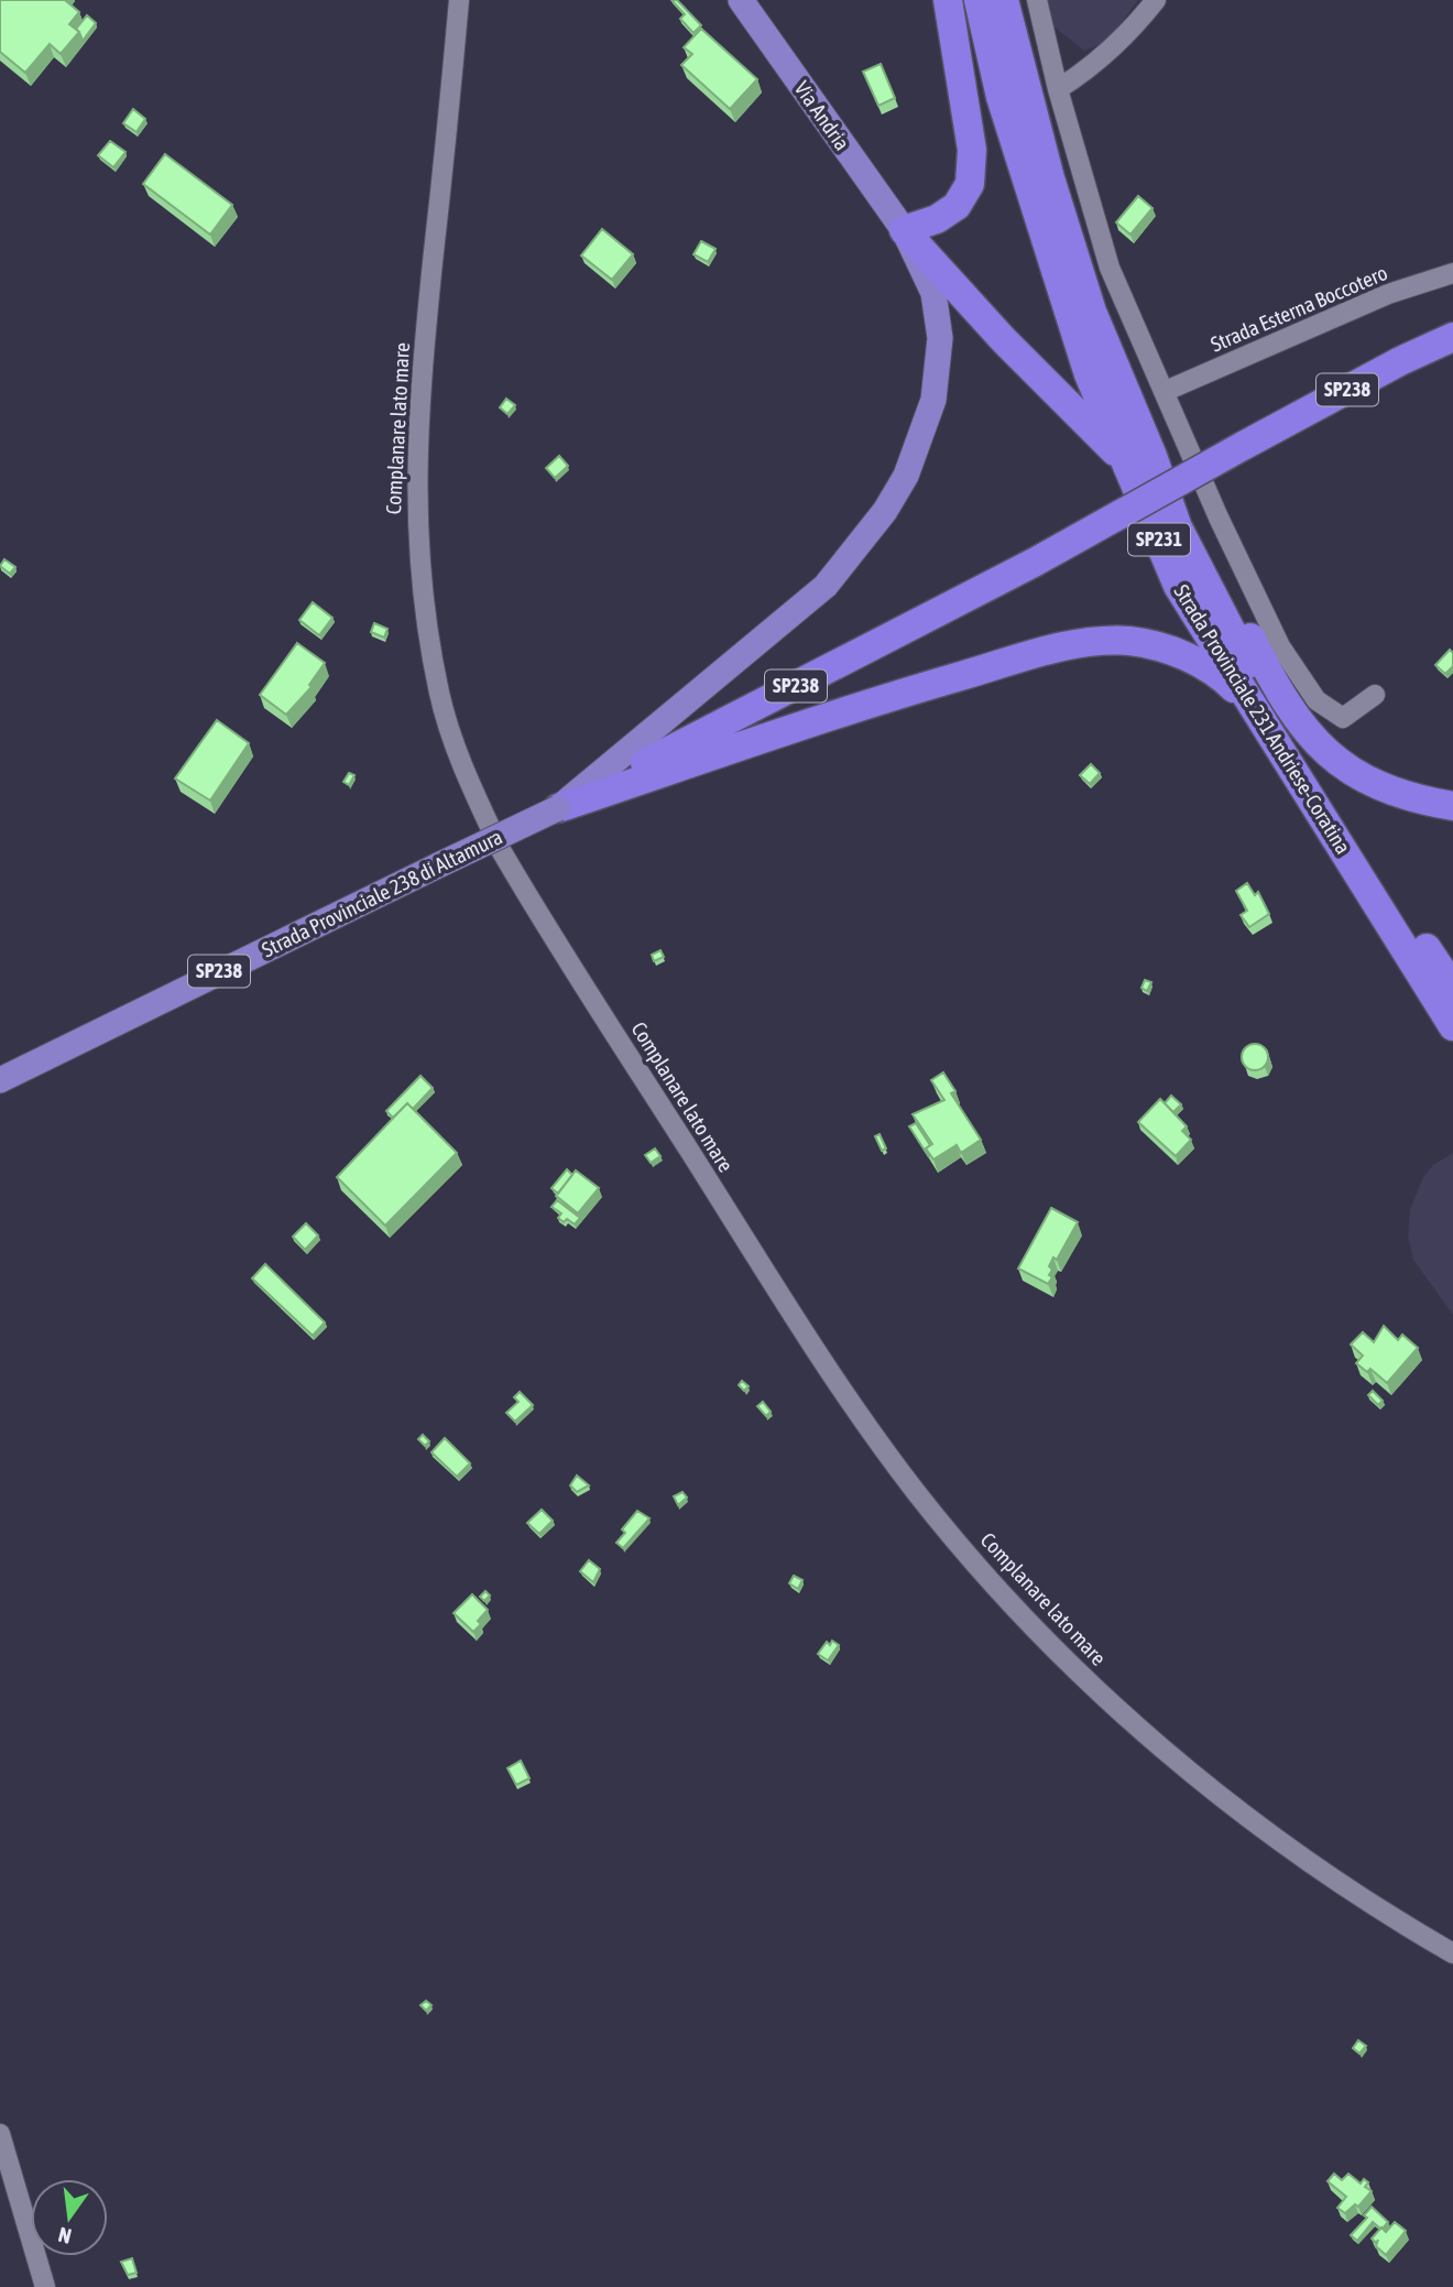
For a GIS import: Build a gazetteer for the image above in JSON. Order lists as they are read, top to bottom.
{
  "streets": {
    "highway": ["SP238", "SP231", "Strada Provinciale 231 Andriese-Coratina"],
    "main road": ["Via Andria", "Strada Provinciale 238 di Altamura"],
    "street": ["Strada Esterna Boccotero", "Complanare lato mare"]
  },
  "crossings": [
    ["Via Andria", "SP238"],
    ["Via Andria", "Strada Provinciale 238 di Altamura"],
    ["SP238", "Strada Provinciale 238 di Altamura"]
  ],
  "north": "bottom"
}
